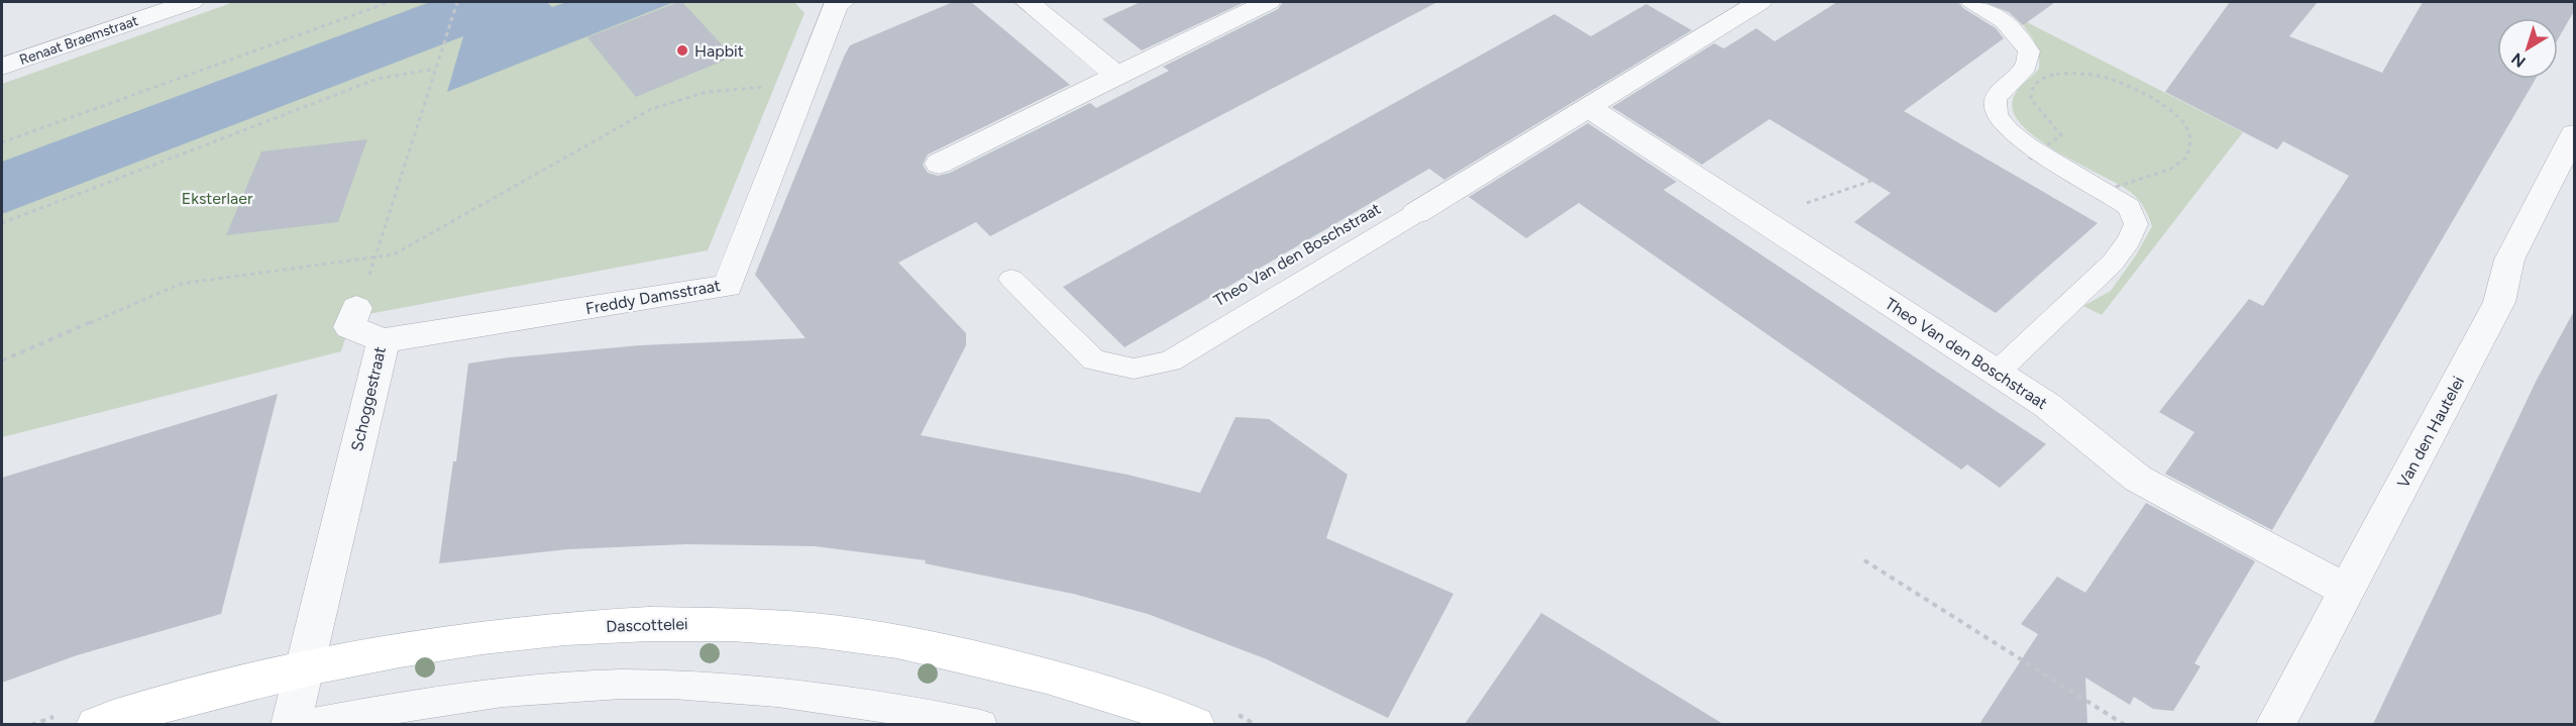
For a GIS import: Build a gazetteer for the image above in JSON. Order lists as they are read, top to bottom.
{
  "streets": {
    "street": [
      "Renaat Braemstraat",
      "Theo Van den Boschstraat",
      "Freddy Damsstraat",
      "Schoggestraat",
      "Van den Hautelei",
      "Dascottelei"
    ]
  },
  "crossings": [
    ["Theo Van den Boschstraat", "Van den Hautelei"],
    ["Freddy Damsstraat", "Schoggestraat"],
    ["Schoggestraat", "Dascottelei"]
  ],
  "parks": ["Eksterlaer"],
  "places": ["Hapbit"],
  "north": "bottom left"
}
